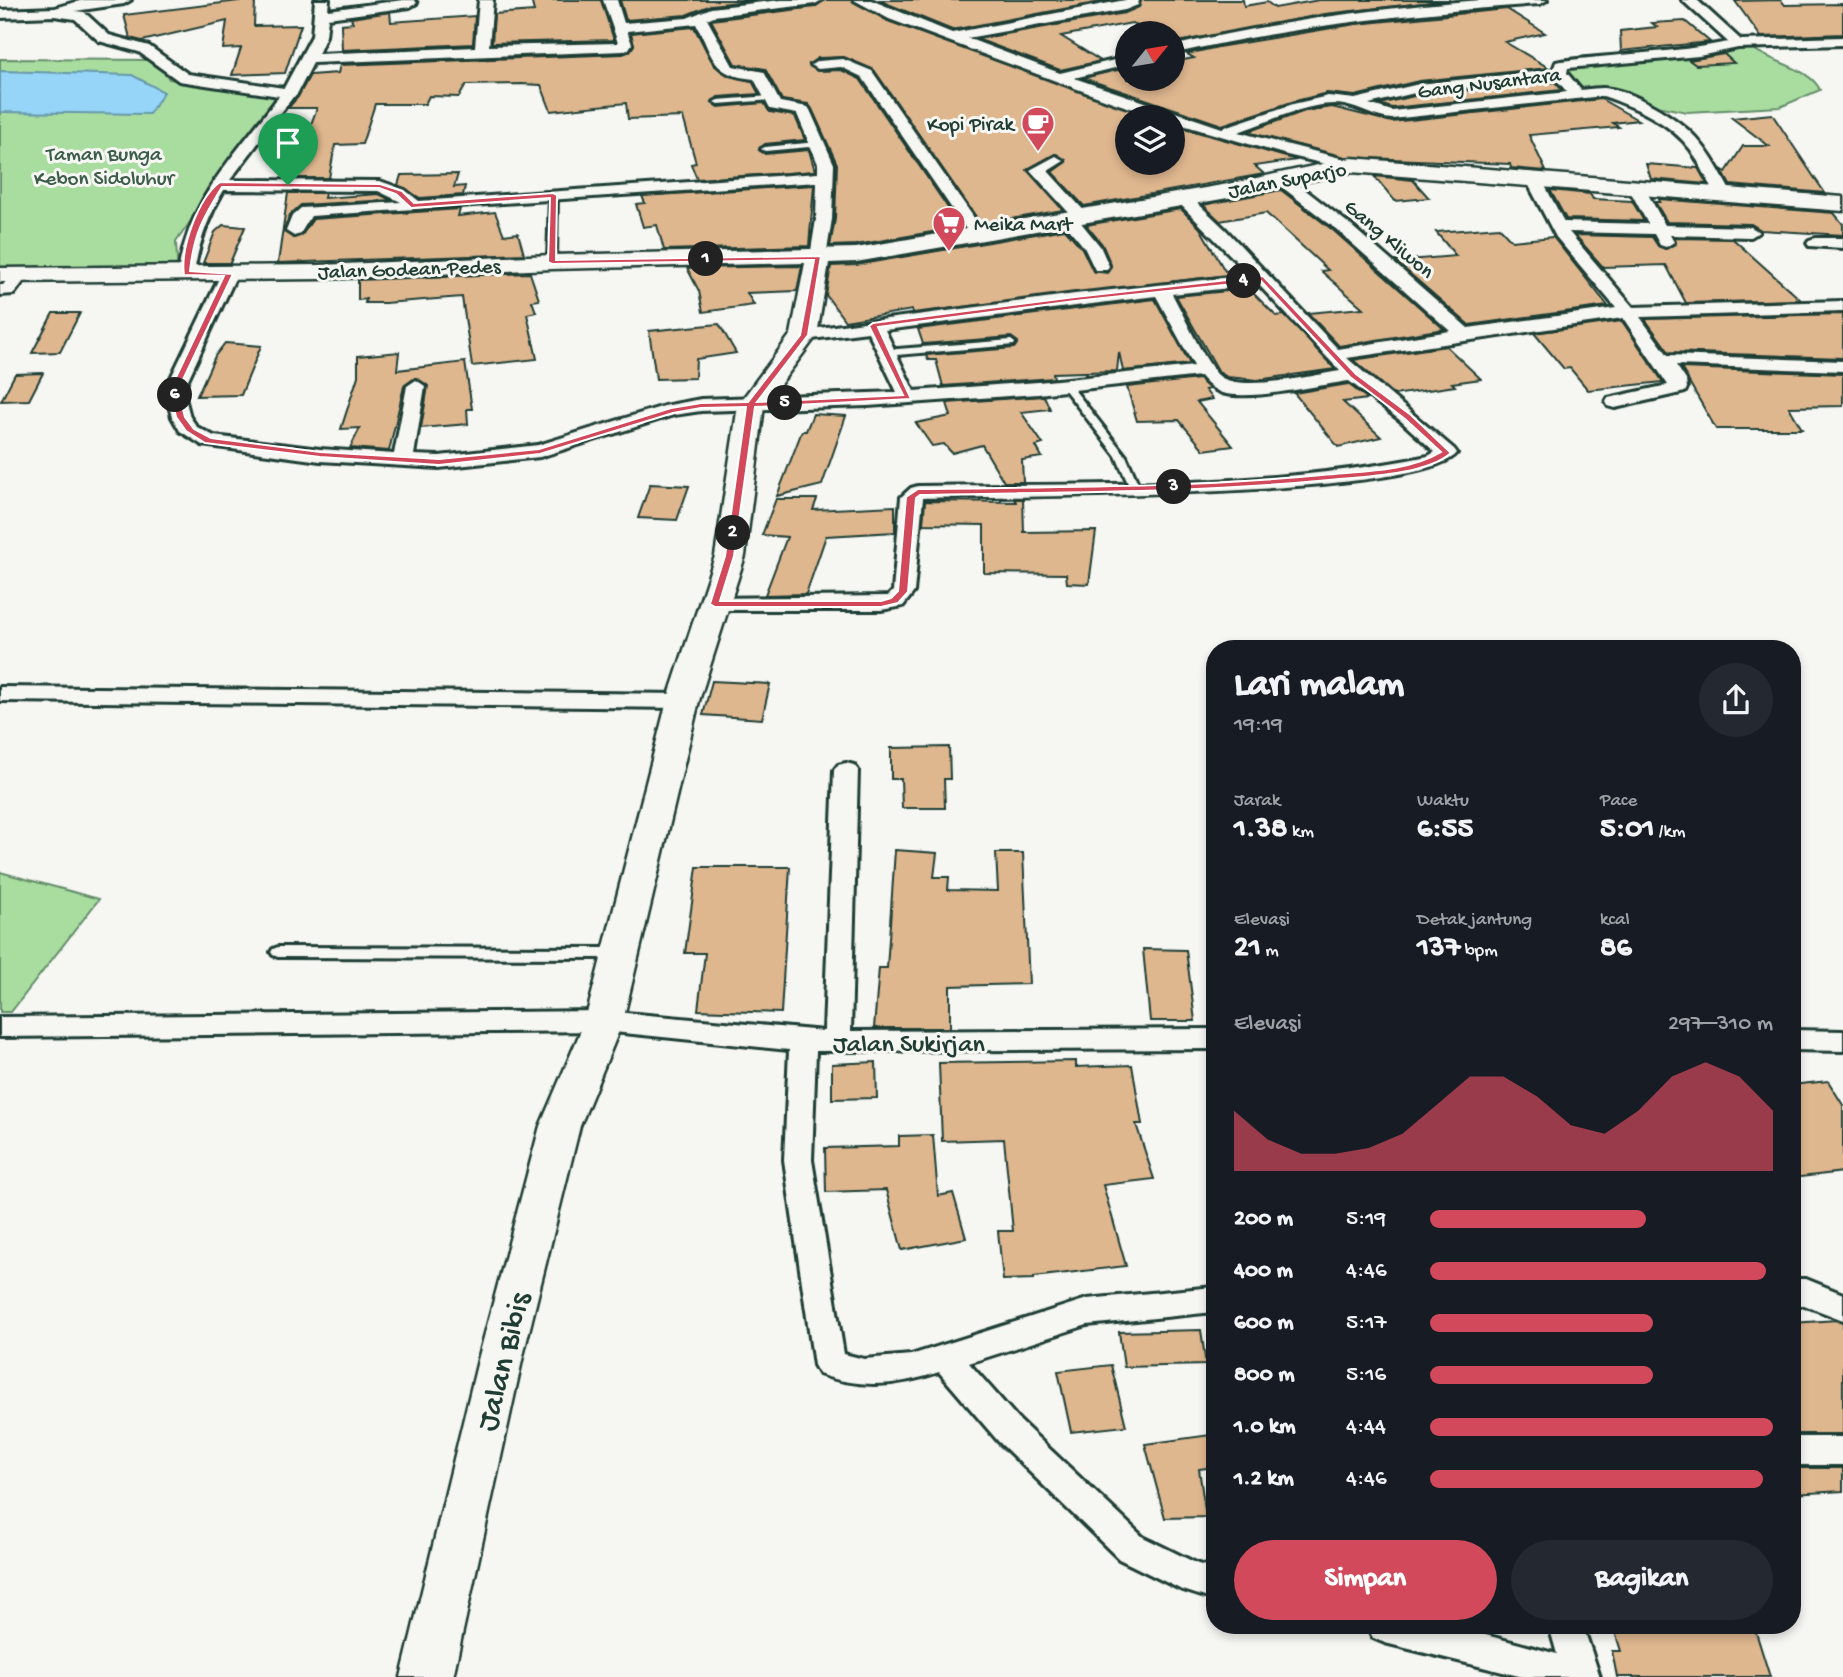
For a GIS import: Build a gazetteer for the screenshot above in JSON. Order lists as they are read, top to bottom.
{
  "streets": {
    "main road": ["Jalan Suparjo", "Jalan Godean-Pedes", "Jalan Bibis"],
    "street": ["Gang Nusantara", "Gang Kliwon", "Jalan Sukirjan"]
  },
  "crossings": [
    ["Gang Nusantara", "Jalan Suparjo"],
    ["Jalan Suparjo", "Gang Kliwon"],
    ["Jalan Suparjo", "Jalan Godean-Pedes"],
    ["Jalan Sukirjan", "Jalan Bibis"]
  ],
  "parks": ["Taman Bunga Kebon Sidoluhur"],
  "places": {
    "cafe": ["Kopi Pirak"],
    "supermarket": ["Meika Mart"]
  },
  "north": "top right",
  "page": {
    "pins": [
      "1",
      "4",
      "6",
      "5",
      "3",
      "2"
    ],
    "heading": ["Lari malam", "19:19"],
    "stats": [
      ["Jarak", "1.38 km"],
      ["Waktu", "6:55"],
      ["Pace", "5:01 /km"],
      ["Elevasi", "21 m"],
      ["Detak jantung", "137 bpm"],
      ["kcal", "86"]
    ],
    "chart": ["Elevasi", "297–310 m"],
    "list": [
      {
        "name": "200 m",
        "note": "5:19"
      },
      {
        "name": "400 m",
        "note": "4:46"
      },
      {
        "name": "600 m",
        "note": "5:17"
      },
      {
        "name": "800 m",
        "note": "5:16"
      },
      {
        "name": "1.0 km",
        "note": "4:44"
      },
      {
        "name": "1.2 km",
        "note": "4:46"
      }
    ],
    "buttons": ["Simpan", "Bagikan"]
  }
}
